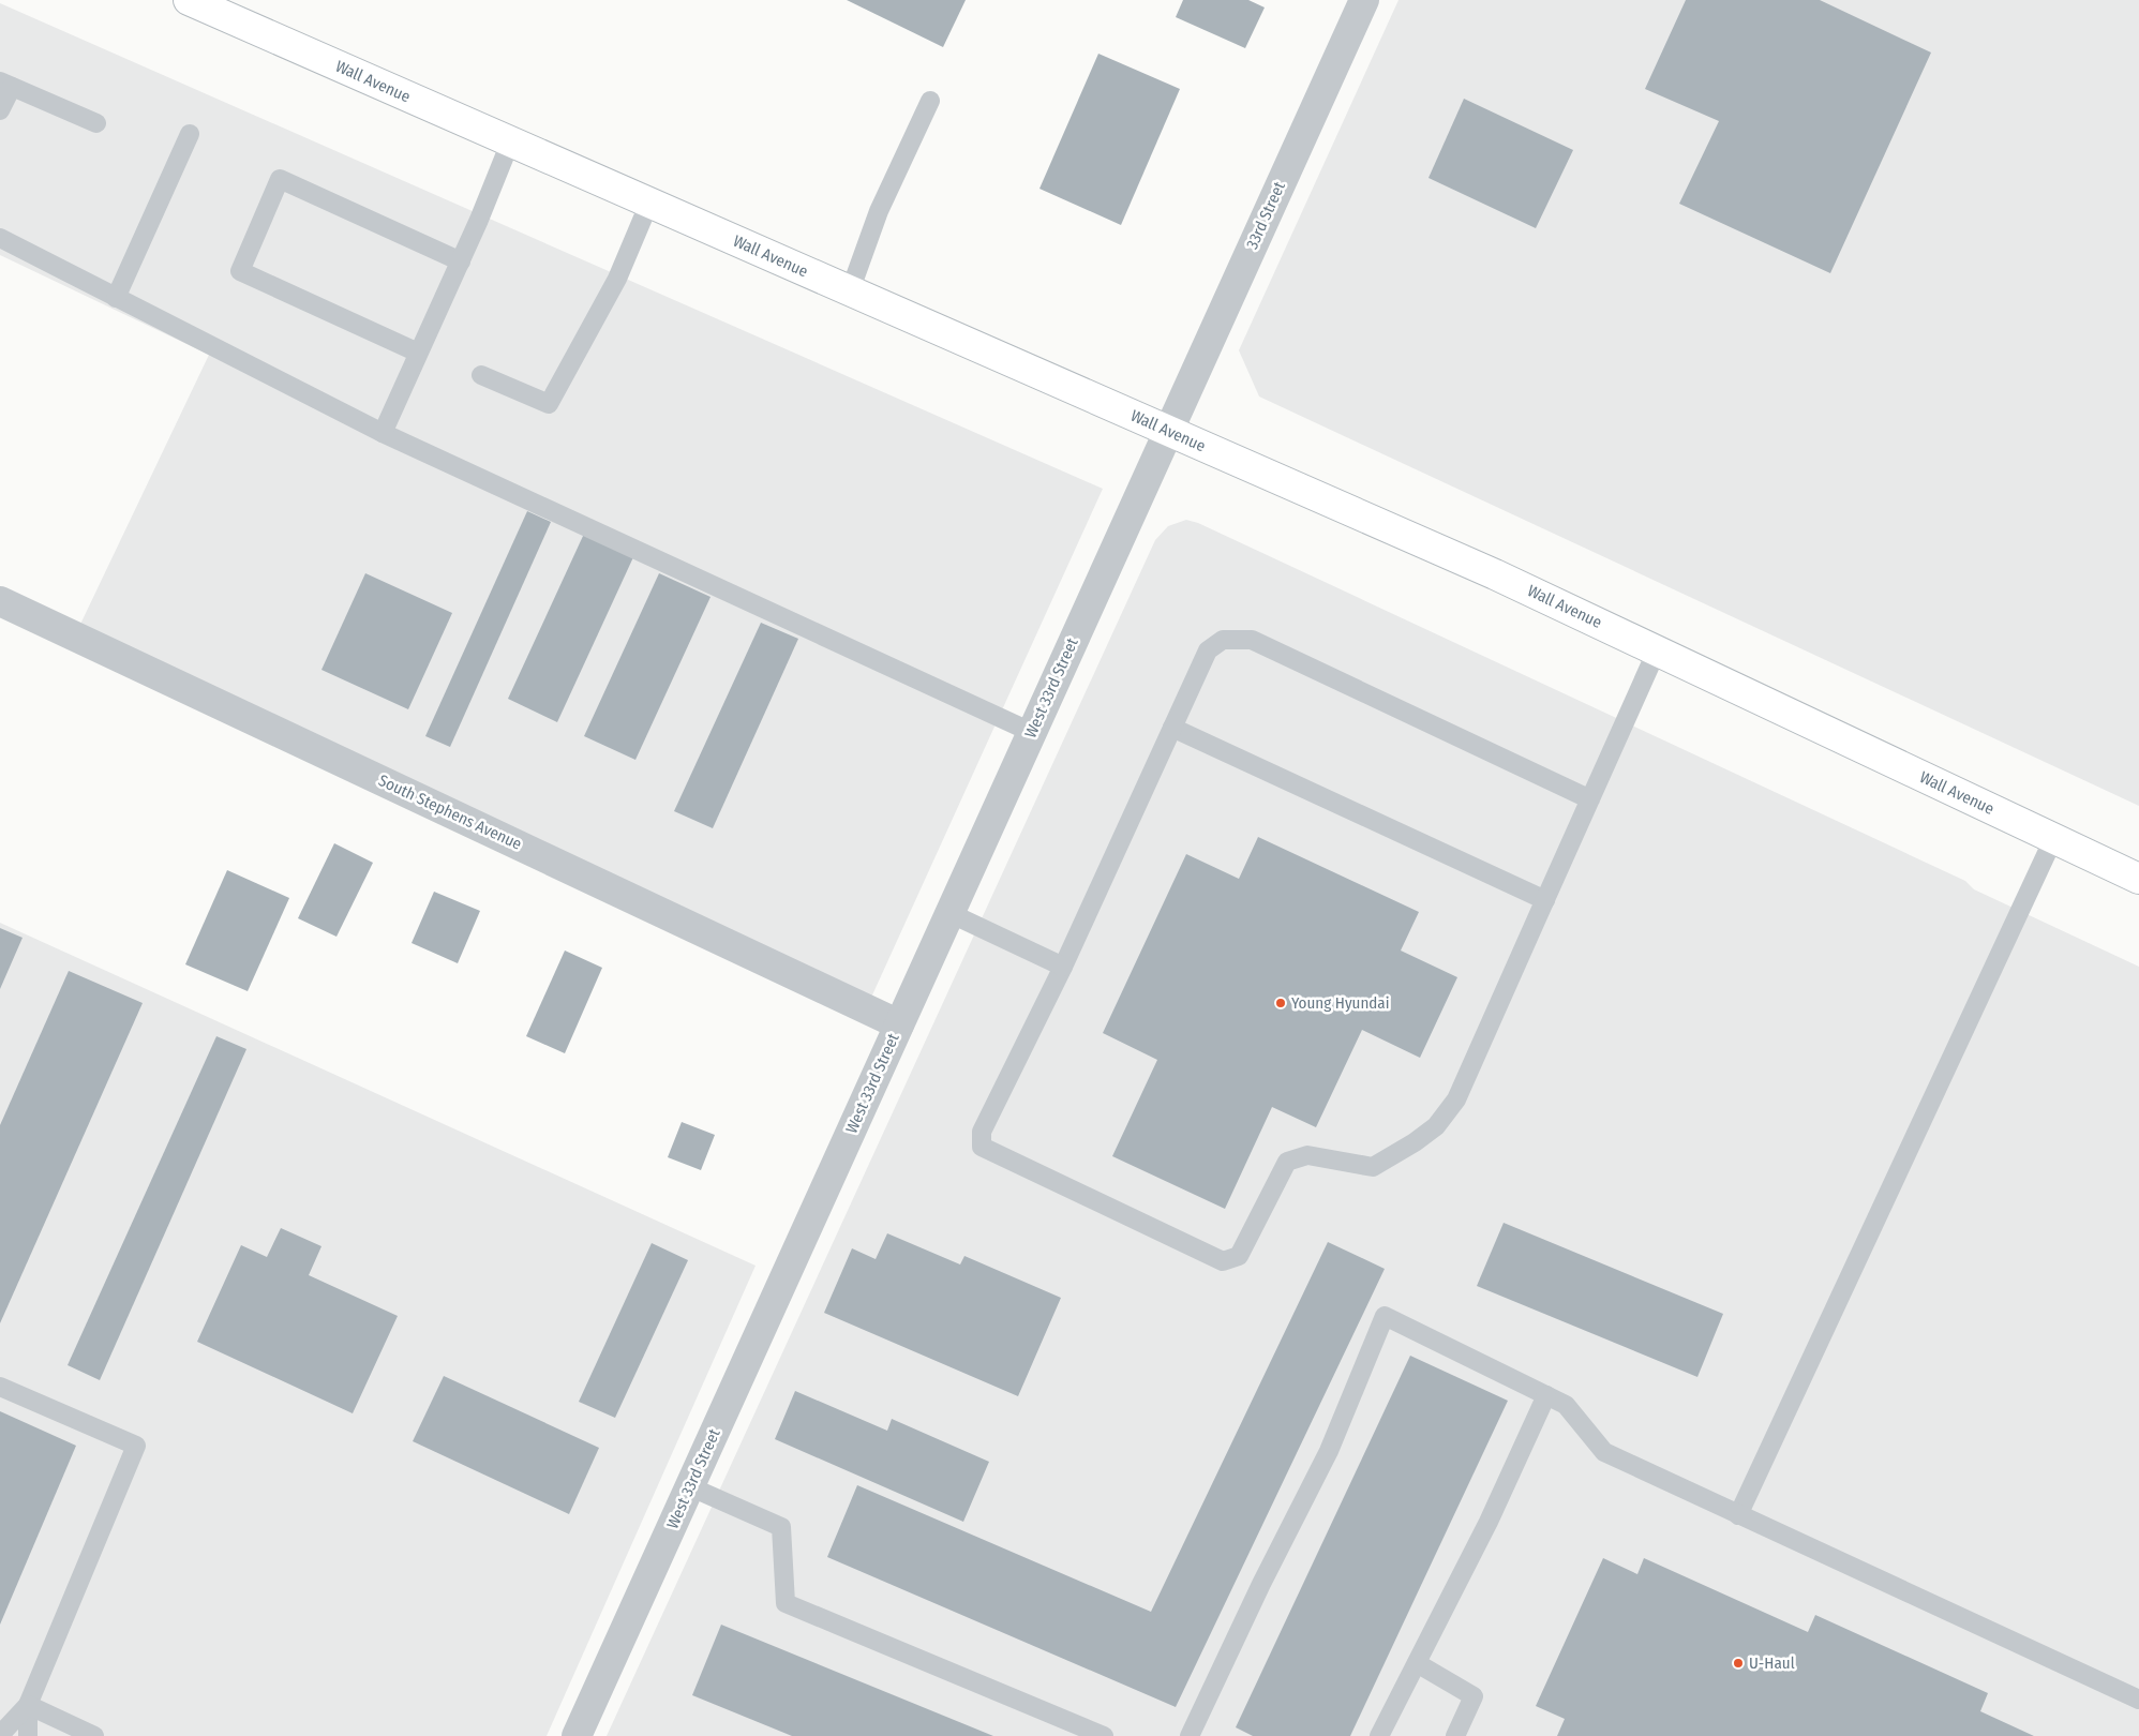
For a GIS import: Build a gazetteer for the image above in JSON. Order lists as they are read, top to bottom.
{
  "streets": {
    "main road": ["Wall Avenue"],
    "street": ["33rd Street", "West 33rd Street", "South Stephens Avenue"]
  },
  "crossings": [
    ["Wall Avenue", "33rd Street"],
    ["Wall Avenue", "West 33rd Street"],
    ["33rd Street", "West 33rd Street"],
    ["West 33rd Street", "South Stephens Avenue"]
  ],
  "places": ["Young Hyundai", "U-Haul"]
}
